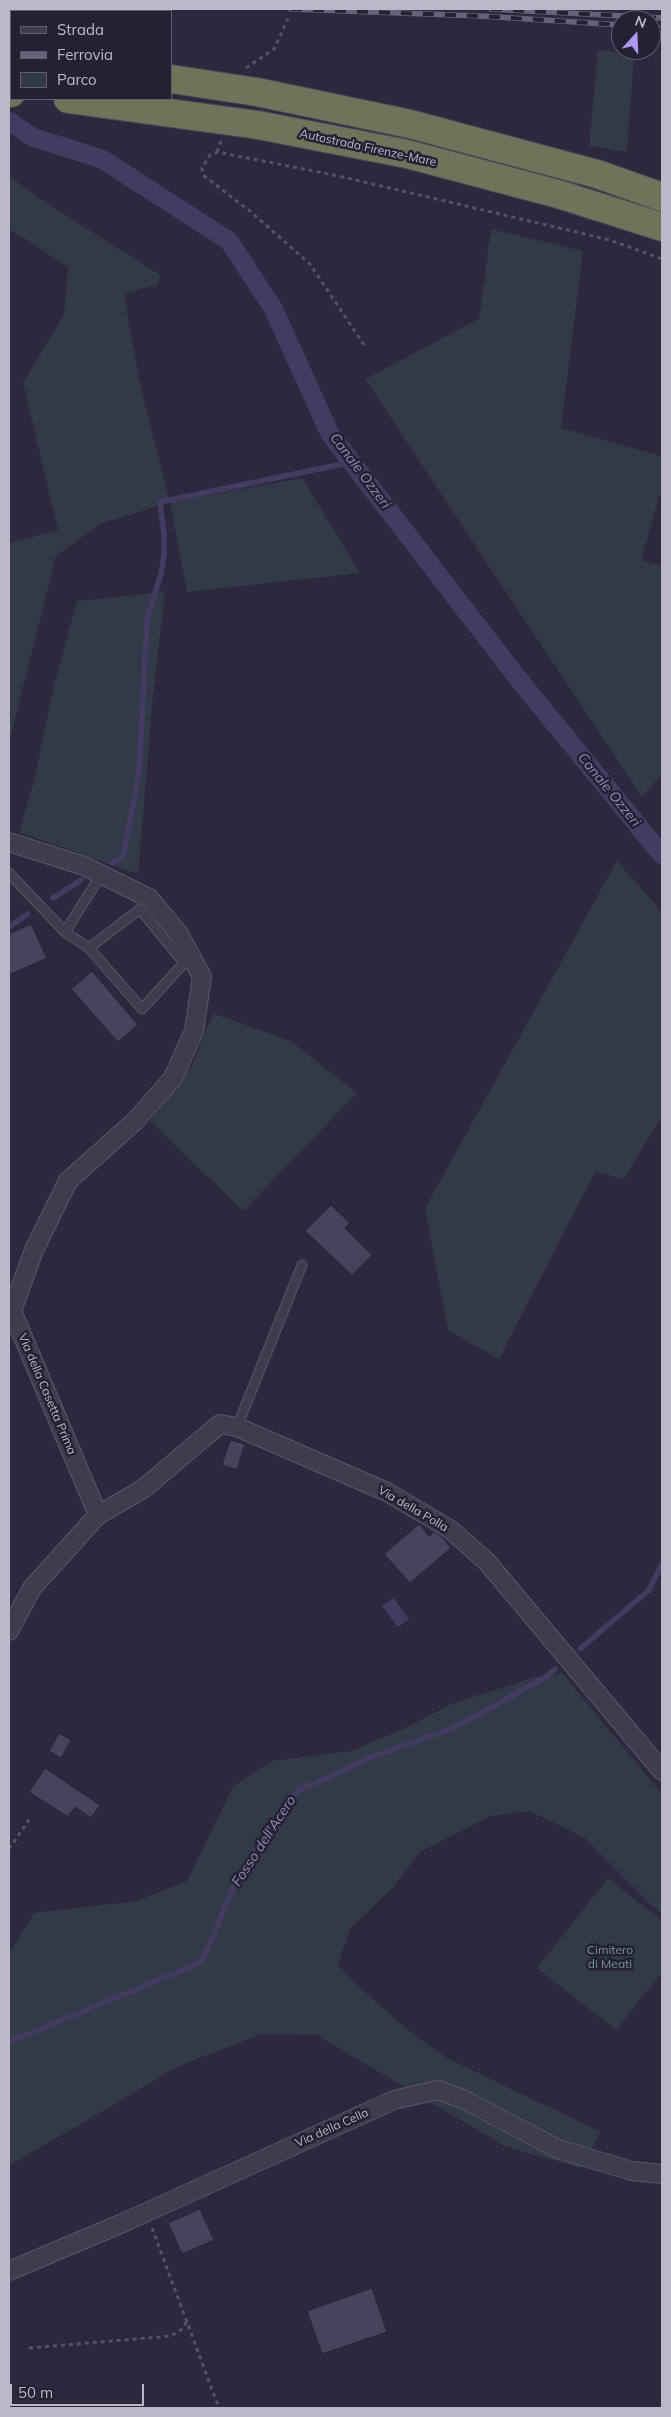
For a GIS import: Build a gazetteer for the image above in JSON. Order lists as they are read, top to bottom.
{
  "streets": {
    "highway": ["Autostrada Firenze-Mare"],
    "street": ["Via della Casetta Prima", "Via della Polla", "Via della Cella"]
  },
  "crossings": [
    ["Via della Casetta Prima", "Via della Polla"]
  ],
  "water": ["Canale Ozzeri", "Fosso dell'Acero"],
  "parks": ["Cimitero di Meati"],
  "legend": ["Strada", "Ferrovia", "Parco"],
  "scale_bar": "50 m",
  "north": "top"
}
